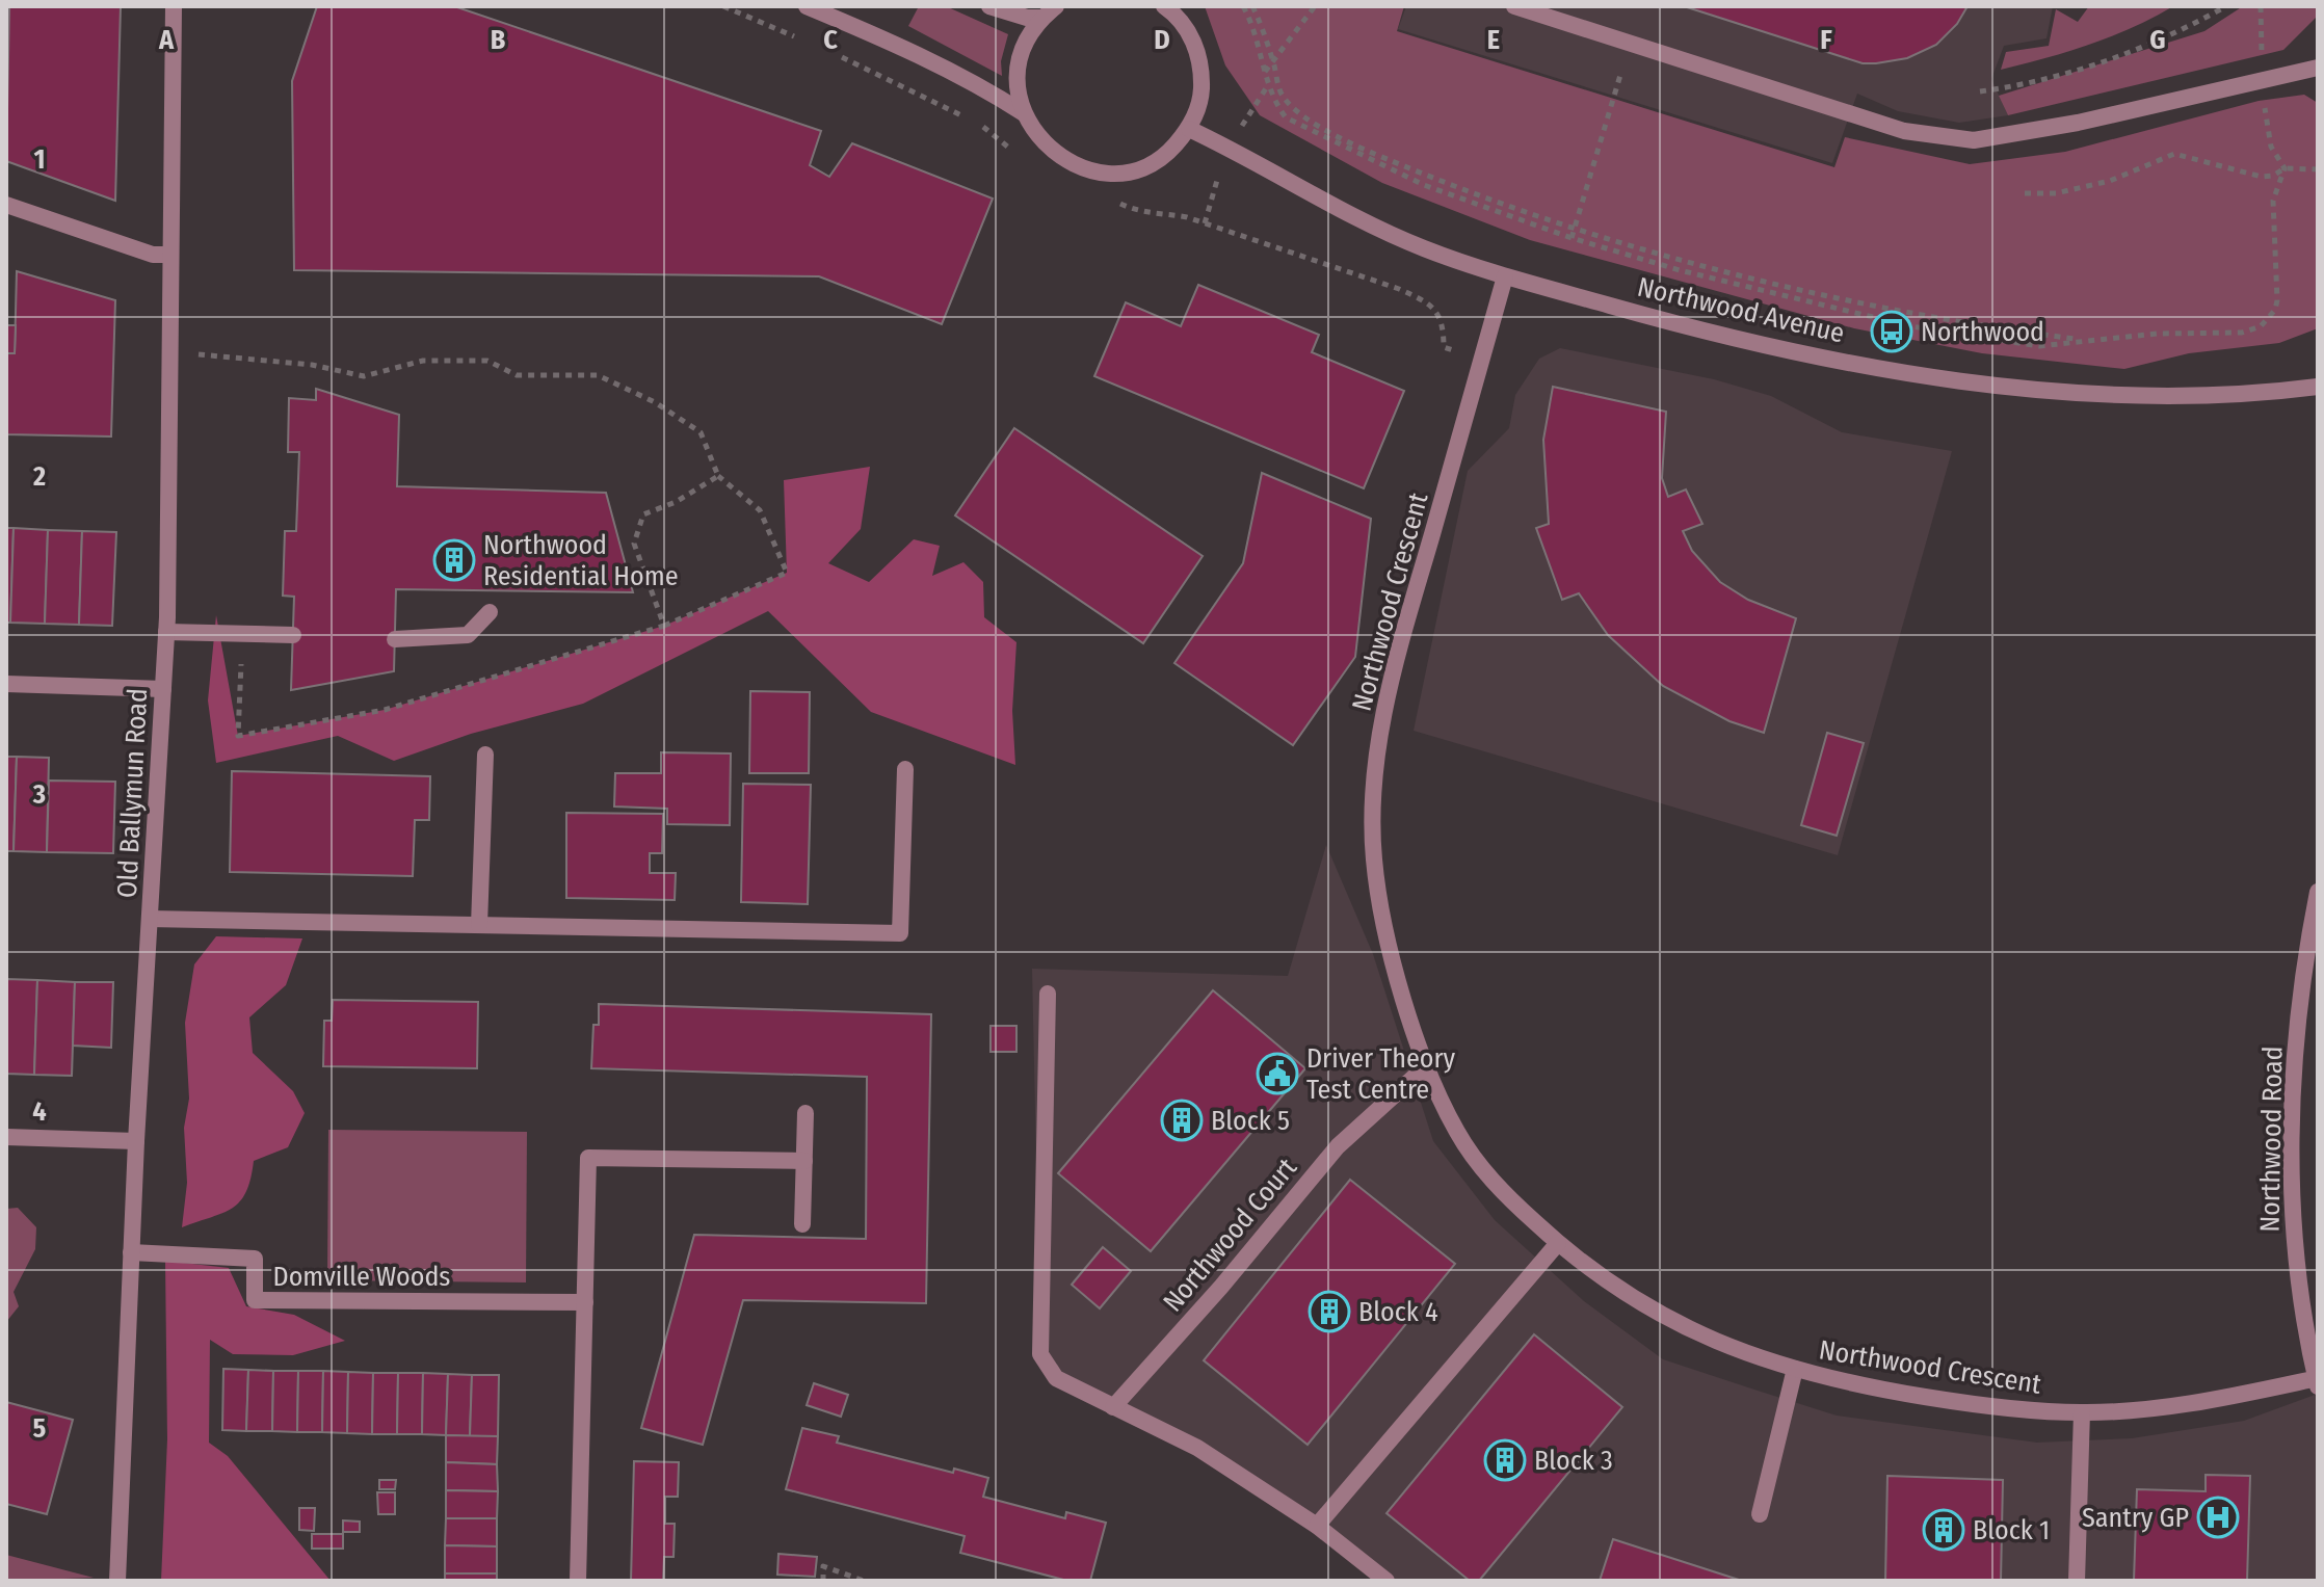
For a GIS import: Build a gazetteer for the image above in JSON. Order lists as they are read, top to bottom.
{
  "streets": {
    "street": [
      "Northwood Avenue",
      "Northwood Crescent",
      "Old Ballymun Road",
      "Northwood Road",
      "Northwood Court",
      "Domville Woods"
    ]
  },
  "crossings": [
    ["Northwood Avenue", "Northwood Crescent"],
    ["Northwood Crescent", "Northwood Road"],
    ["Northwood Crescent", "Northwood Court"],
    ["Old Ballymun Road", "Domville Woods"]
  ],
  "places": {
    "bus stop": ["Northwood"],
    "building": [
      "Northwood Residential Home",
      "Block 5",
      "Block 4",
      "Block 3",
      "Block 1"
    ],
    "public building": ["Driver Theory Test Centre"],
    "hospital": ["Santry GP"]
  },
  "grid": {
    "columns": [
      "A",
      "B",
      "C",
      "D",
      "E",
      "F",
      "G"
    ],
    "rows": [
      "1",
      "2",
      "3",
      "4",
      "5"
    ]
  }
}
